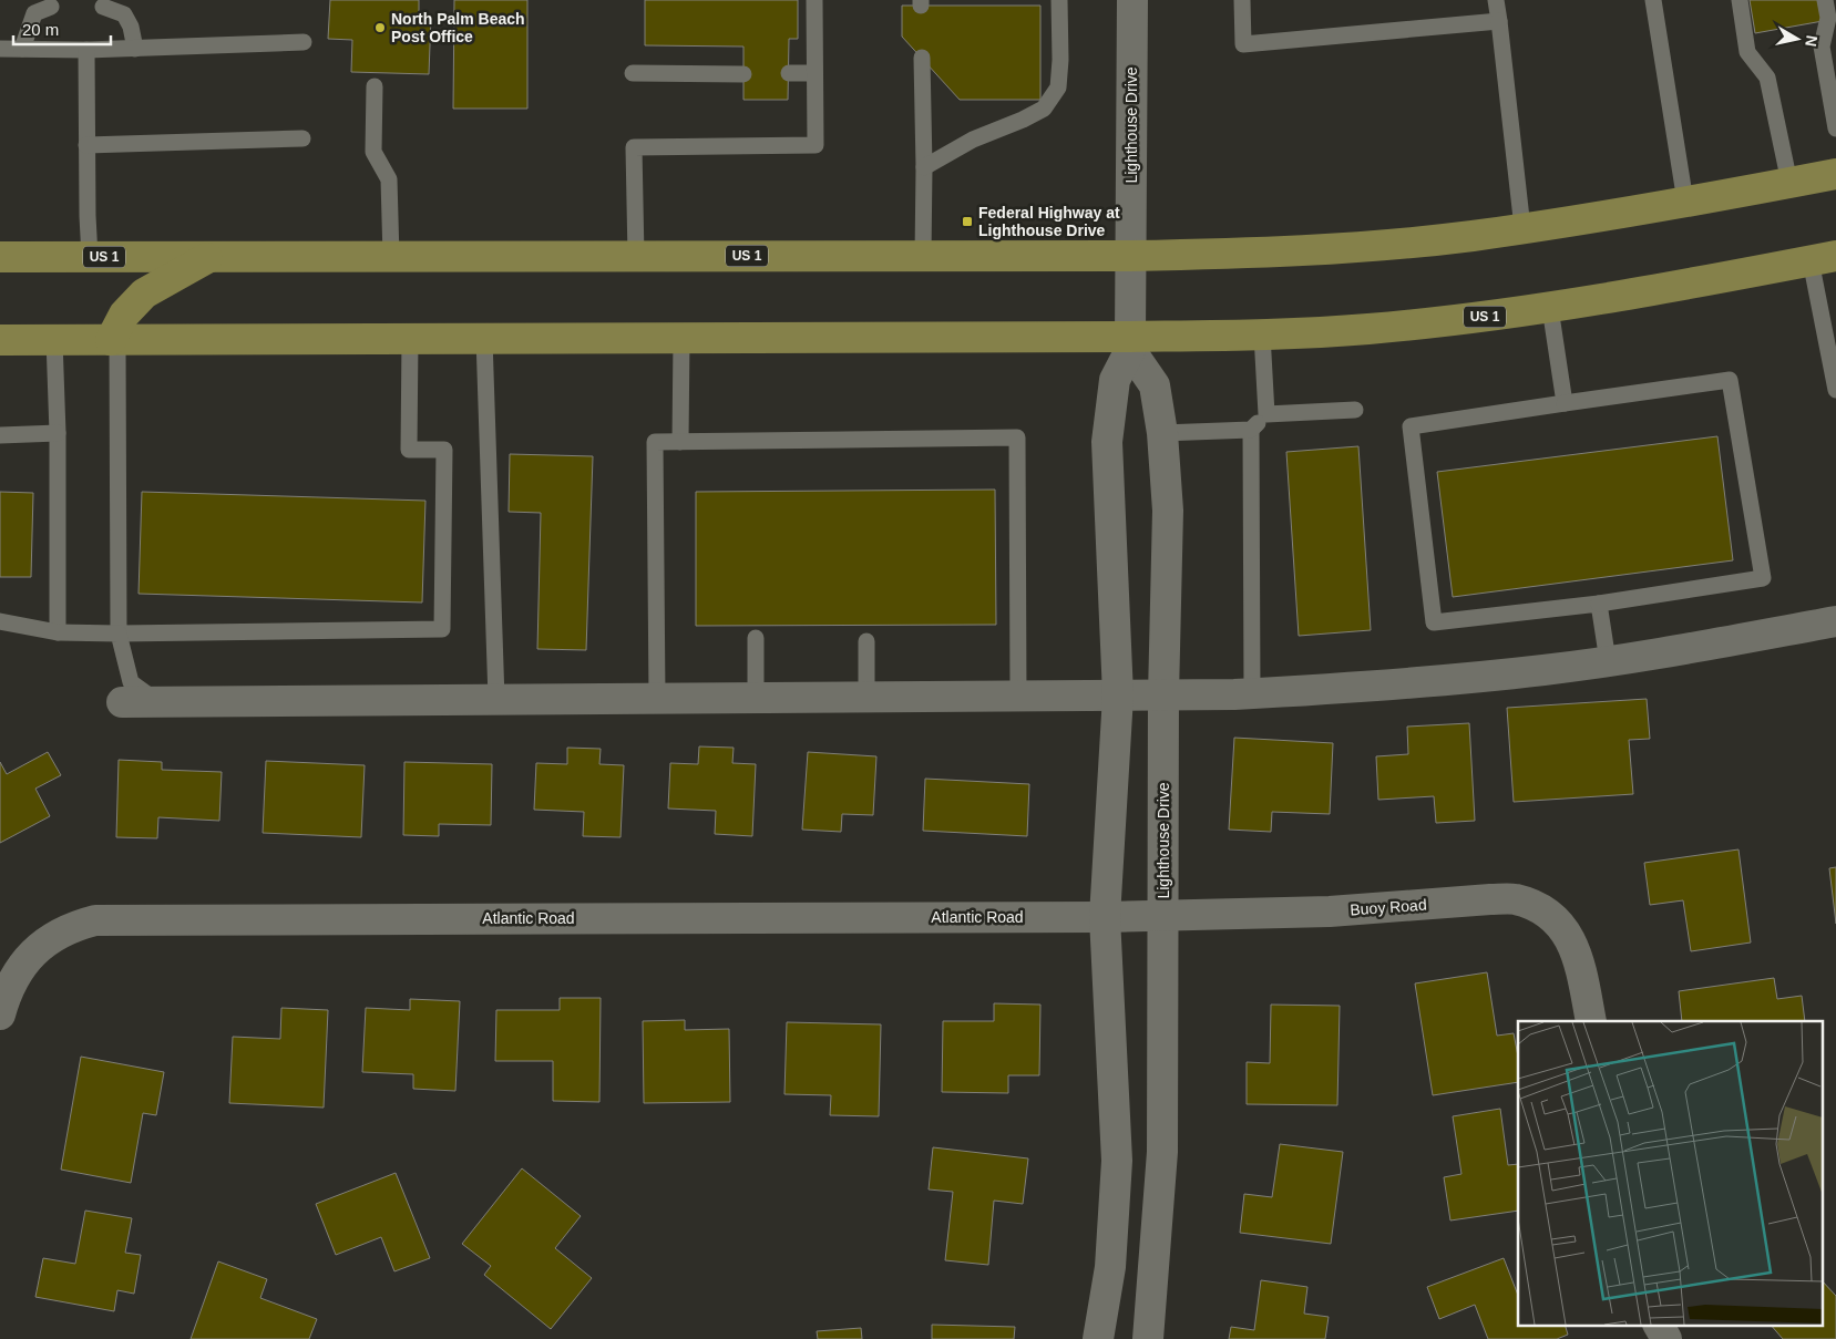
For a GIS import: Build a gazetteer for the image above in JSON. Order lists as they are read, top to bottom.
{
  "streets": {
    "main road": ["US 1"],
    "street": ["Lighthouse Drive", "Buoy Road", "Atlantic Road"]
  },
  "crossings": [
    ["Lighthouse Drive", "US 1"],
    ["Lighthouse Drive", "Buoy Road"],
    ["Lighthouse Drive", "Atlantic Road"],
    ["Buoy Road", "Atlantic Road"]
  ],
  "places": {
    "other": ["North Palm Beach Post Office"],
    "transit": ["Federal Highway at Lighthouse Drive"]
  },
  "scale_bar": "20 m",
  "north": "right"
}
